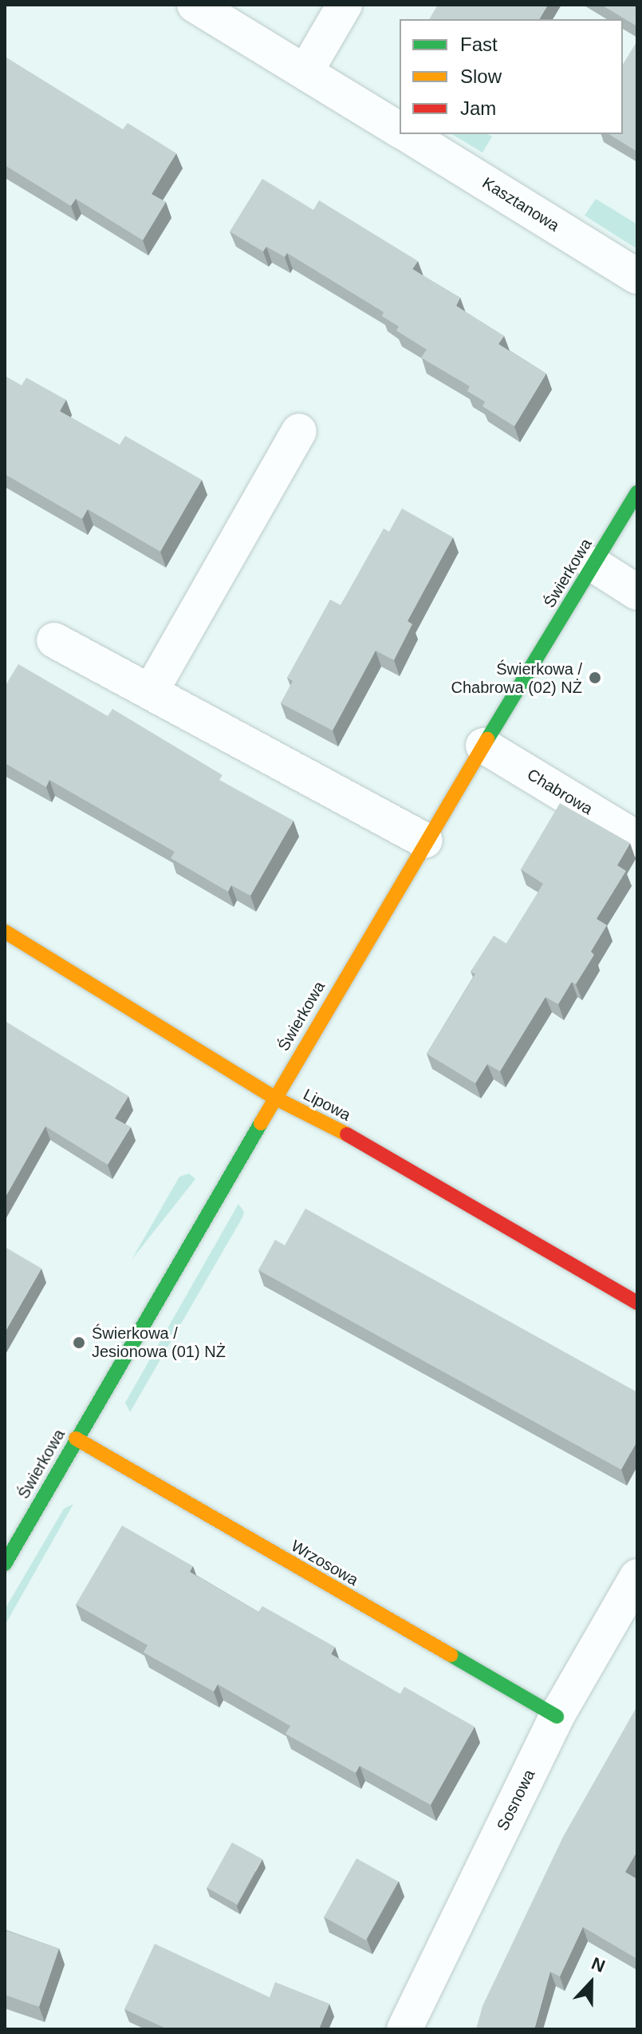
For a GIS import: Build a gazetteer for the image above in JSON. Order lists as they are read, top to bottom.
{
  "streets": {
    "street": [
      "Kasztanowa",
      "Świerkowa",
      "Chabrowa",
      "Lipowa",
      "Wrzosowa",
      "Sosnowa"
    ]
  },
  "crossings": [
    ["Świerkowa", "Chabrowa"],
    ["Świerkowa", "Lipowa"],
    ["Świerkowa", "Wrzosowa"],
    ["Wrzosowa", "Sosnowa"]
  ],
  "places": ["Świerkowa / Chabrowa (02) NŻ", "Świerkowa / Jesionowa (01) NŻ"],
  "legend": ["Fast", "Slow", "Jam"],
  "north": "top"
}
